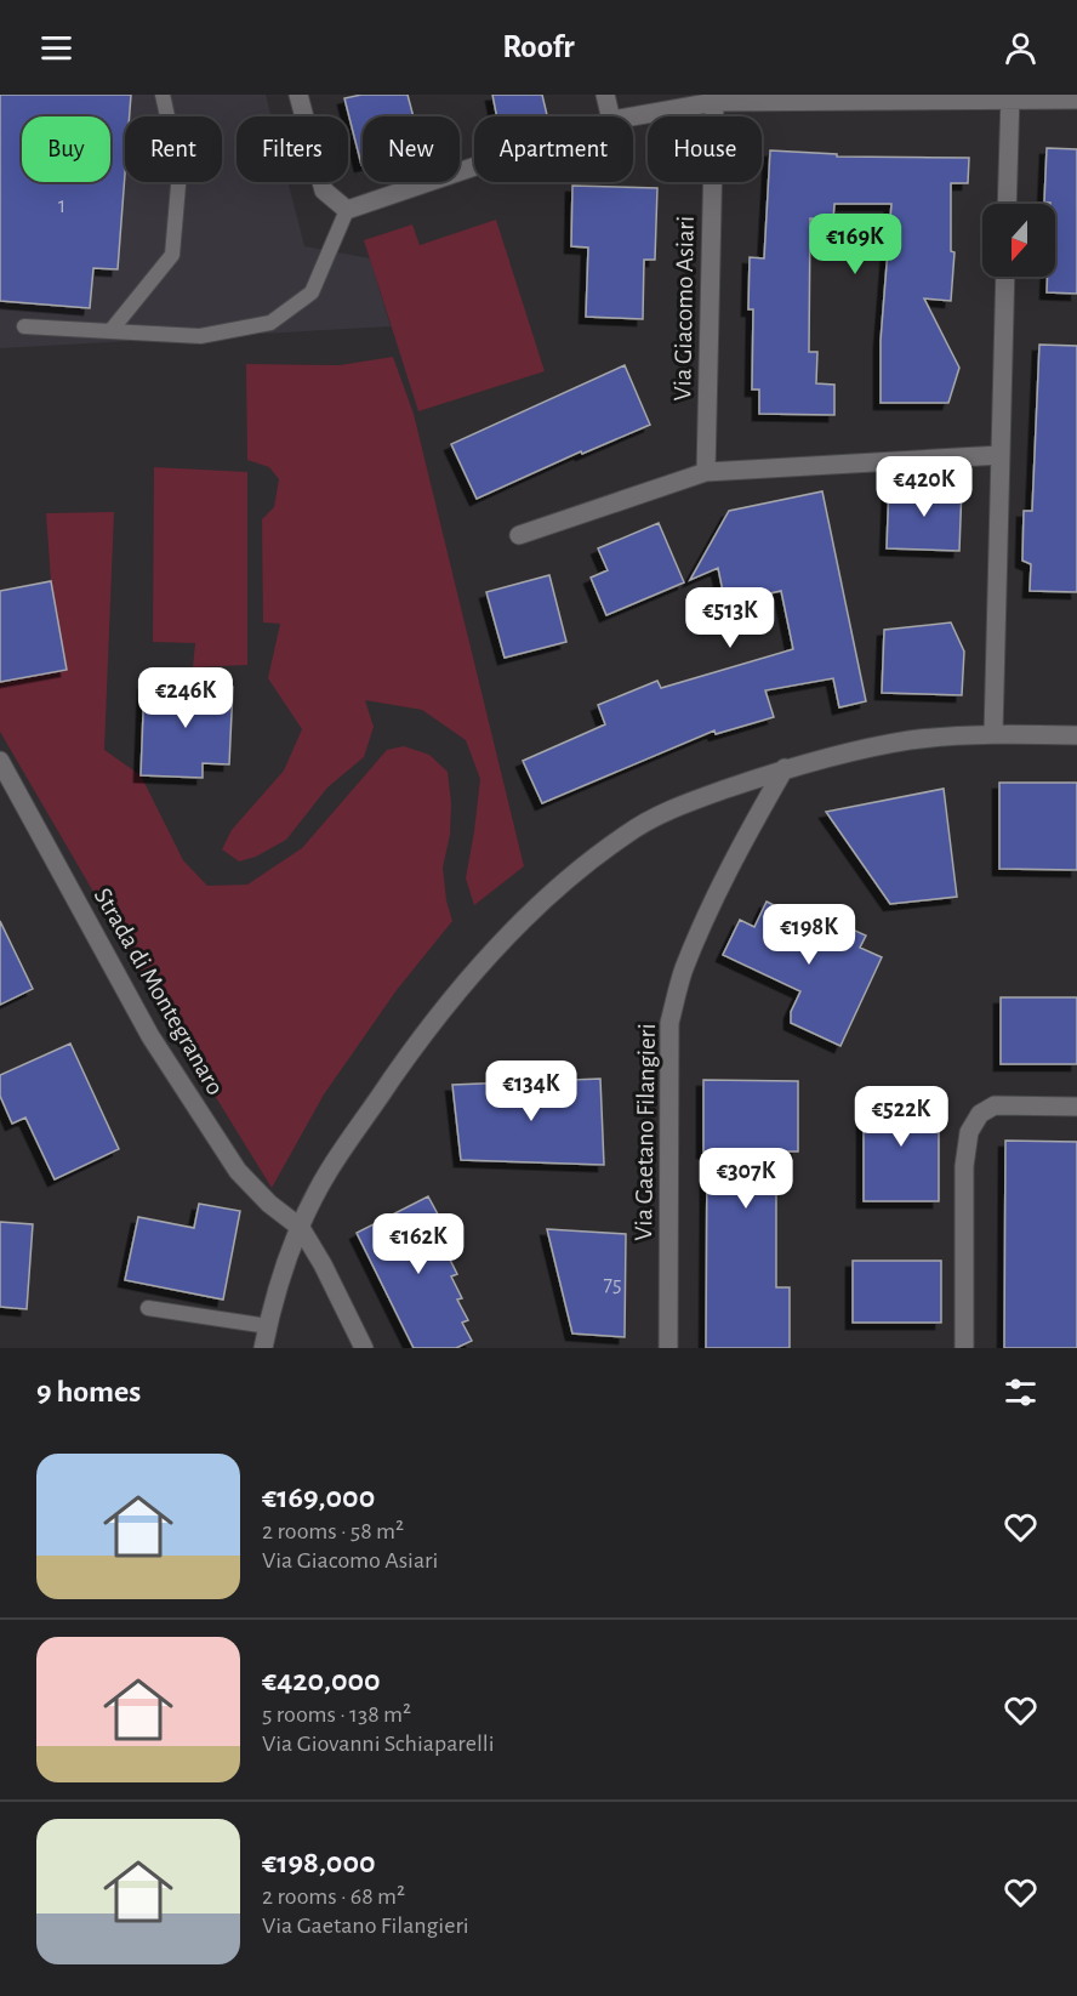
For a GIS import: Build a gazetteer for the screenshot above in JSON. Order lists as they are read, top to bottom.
{
  "streets": {
    "street": ["Via Giacomo Asiari", "Strada di Montegranaro", "Via Gaetano Filangieri"]
  },
  "house_numbers": ["1", "75"],
  "north": "bottom",
  "page": {
    "header": "Roofr",
    "chip": [
      "Buy",
      "Rent",
      "Filters",
      "New",
      "Apartment",
      "House"
    ],
    "price": [
      "€169K",
      "€420K",
      "€513K",
      "€246K",
      "€198K",
      "€134K",
      "€522K",
      "€307K",
      "€162K"
    ],
    "heading": "9 homes",
    "list": [
      {
        "name": "€169,000",
        "note": "2 rooms · 58 m² · Via Giacomo Asiari"
      },
      {
        "name": "€420,000",
        "note": "5 rooms · 138 m² · Via Giovanni Schiaparelli"
      },
      {
        "name": "€198,000",
        "note": "2 rooms · 68 m² · Via Gaetano Filangieri"
      }
    ]
  }
}
